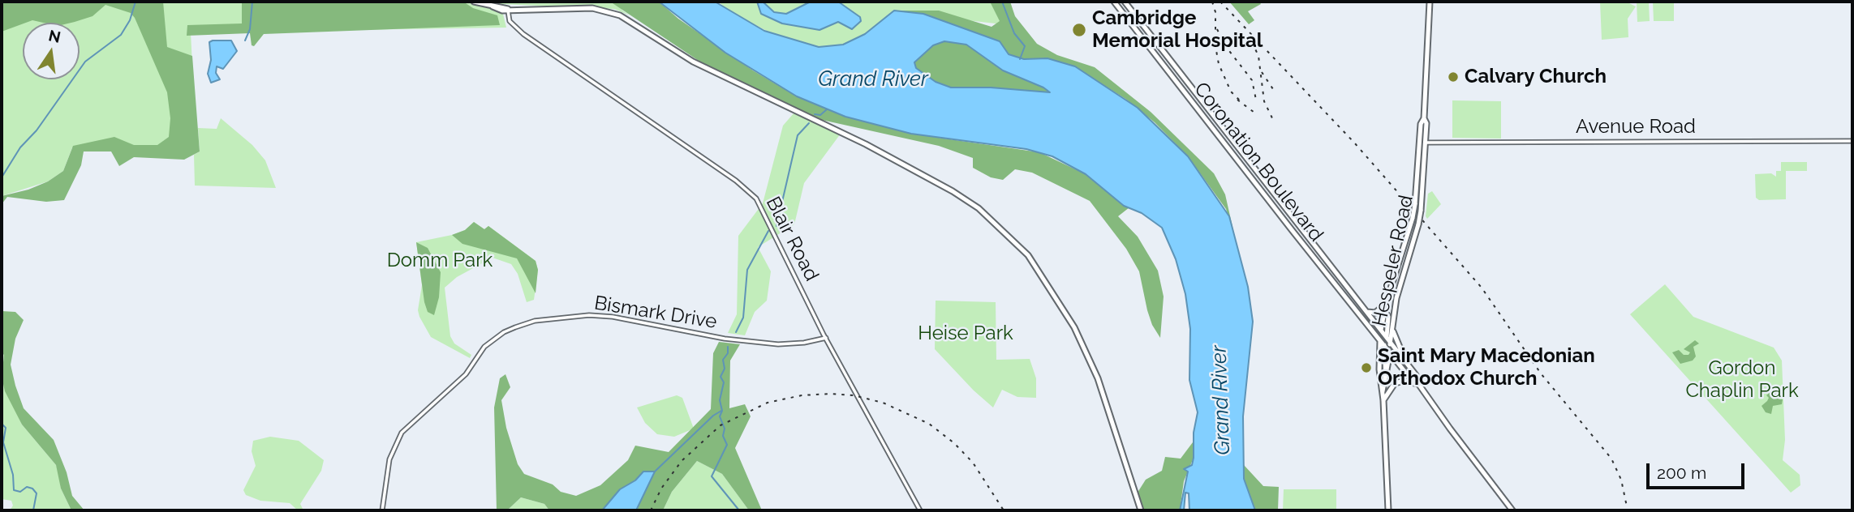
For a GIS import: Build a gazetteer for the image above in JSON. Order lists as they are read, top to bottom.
{
  "streets": {
    "main road": ["Coronation Boulevard", "Hespeler Road"],
    "street": ["Avenue Road", "Blair Road", "Bismark Drive"]
  },
  "crossings": [
    ["Avenue Road", "Hespeler Road"],
    ["Coronation Boulevard", "Hespeler Road"],
    ["Blair Road", "Bismark Drive"]
  ],
  "water": ["Grand River"],
  "parks": ["Domm Park", "Heise Park", "Gordon Chaplin Park"],
  "places": ["Cambridge Memorial Hospital", "Calvary Church", "Saint Mary Macedonian Orthodox Church"],
  "scale_bar": "200 m",
  "north": "top"
}
